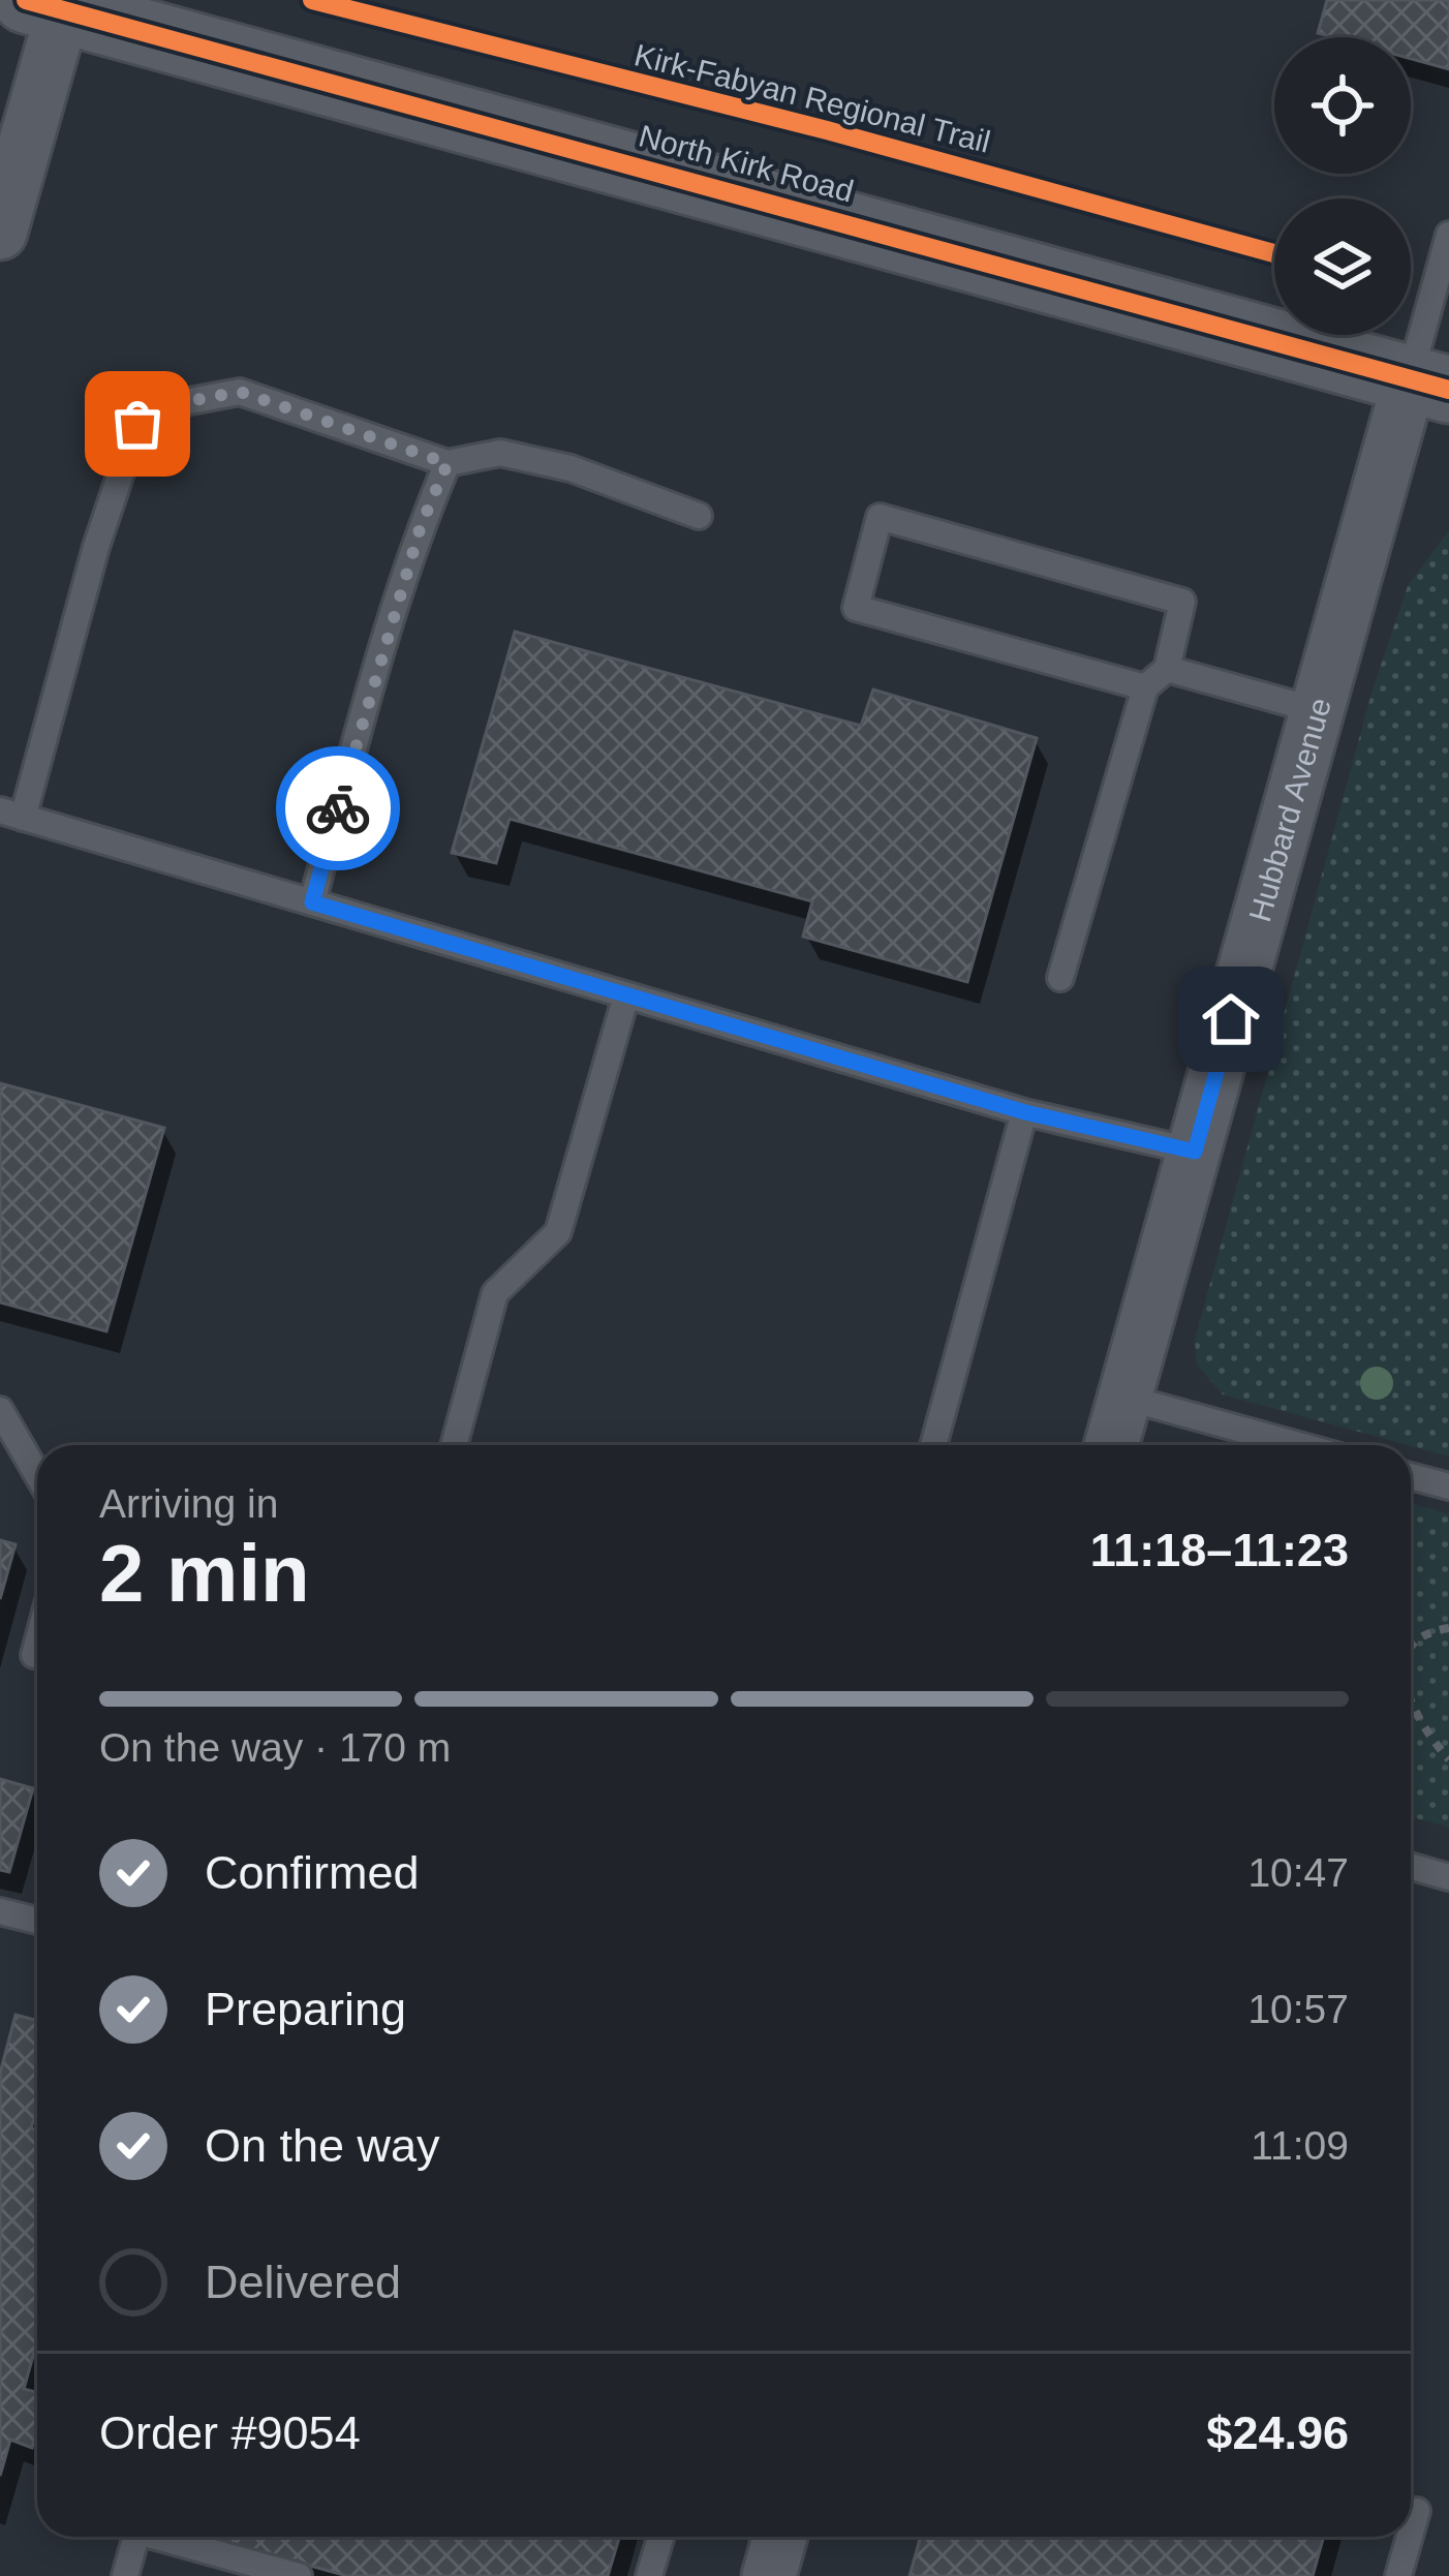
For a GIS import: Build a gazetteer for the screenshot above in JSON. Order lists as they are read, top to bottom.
{
  "streets": {
    "street": ["North Kirk Road", "Hubbard Avenue"],
    "cycle path": ["Kirk-Fabyan Regional Trail"]
  },
  "crossings": [
    ["North Kirk Road", "Hubbard Avenue"]
  ],
  "page": {
    "heading": ["2 min", "Arriving in", "11:18–11:23"],
    "panel": ["Order #9054", "$24.96"],
    "bar": "On the way · 170 m",
    "list": [
      ["Confirmed", "10:47"],
      ["Preparing", "10:57"],
      ["On the way", "11:09"],
      "Delivered"
    ]
  }
}
